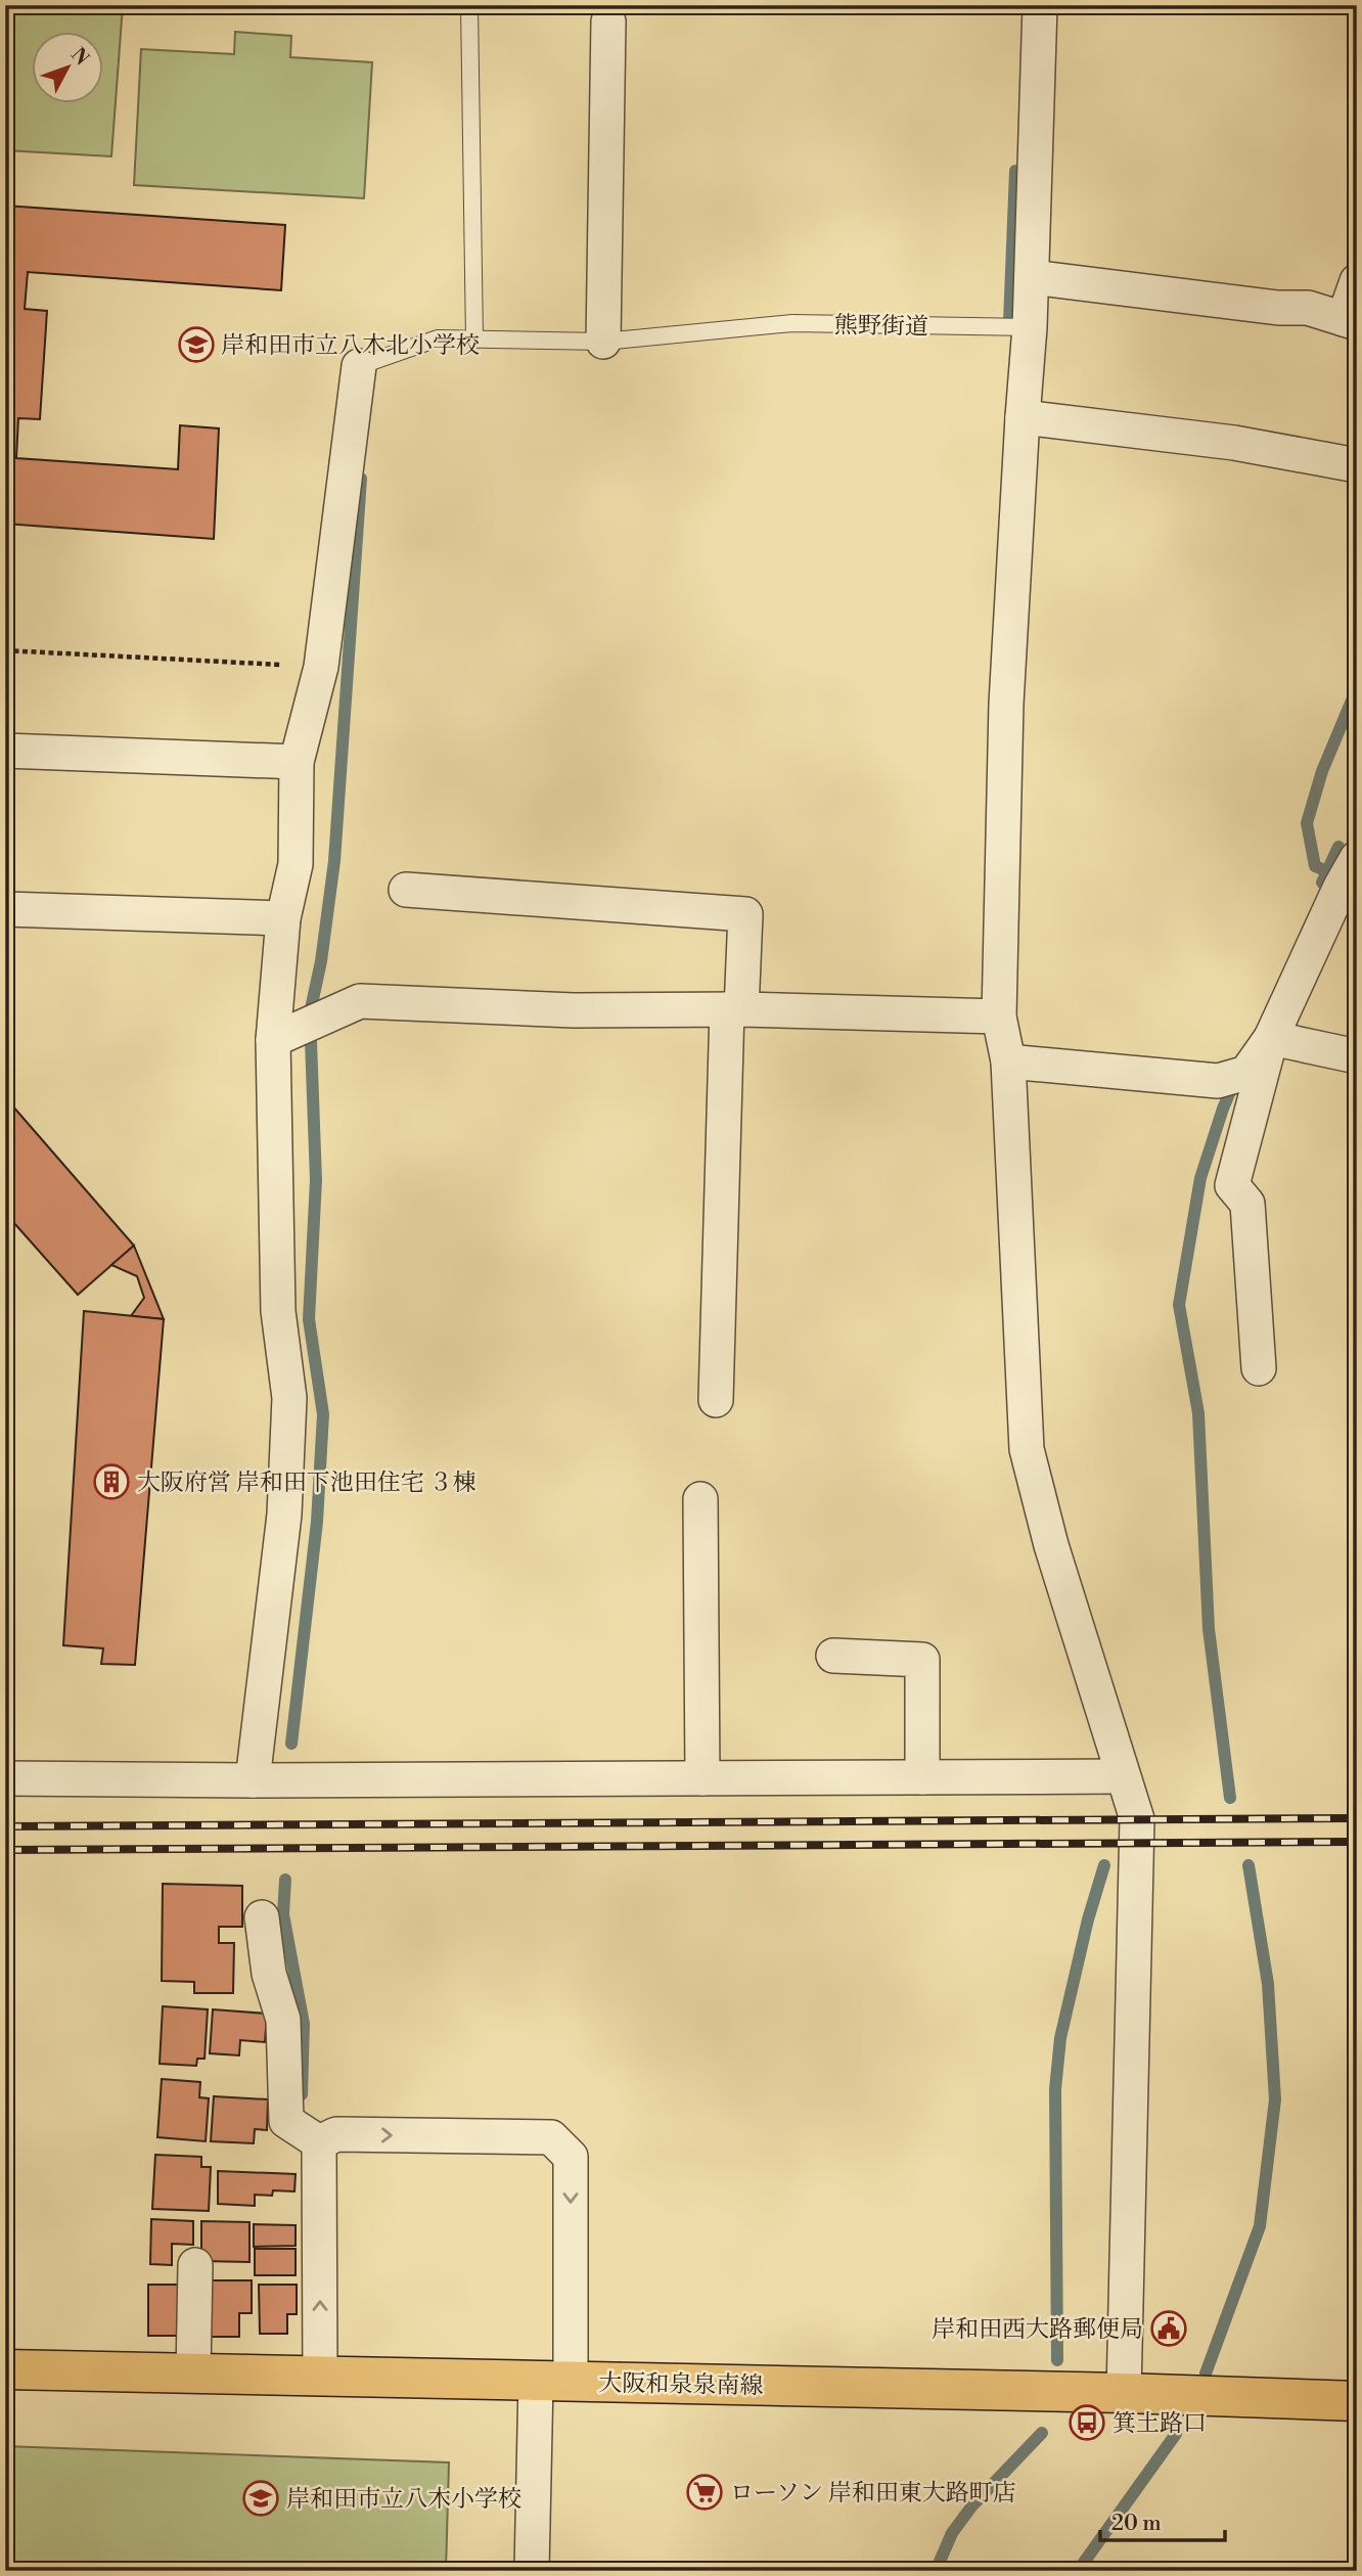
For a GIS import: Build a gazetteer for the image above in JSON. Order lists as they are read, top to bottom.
{
  "streets": {
    "main road": ["大阪和泉泉南線"],
    "lane": ["熊野街道"]
  },
  "places": {
    "school or university": ["岸和田市立八木北小学校", "岸和田市立八木小学校"],
    "building": ["大阪府営 岸和田下池田住宅 ３棟"],
    "public building": ["岸和田西大路郵便局"],
    "bus stop": ["箕土路口"],
    "supermarket": ["ローソン 岸和田東大路町店"]
  },
  "scale_bar": "20 m",
  "north": "top right"
}
